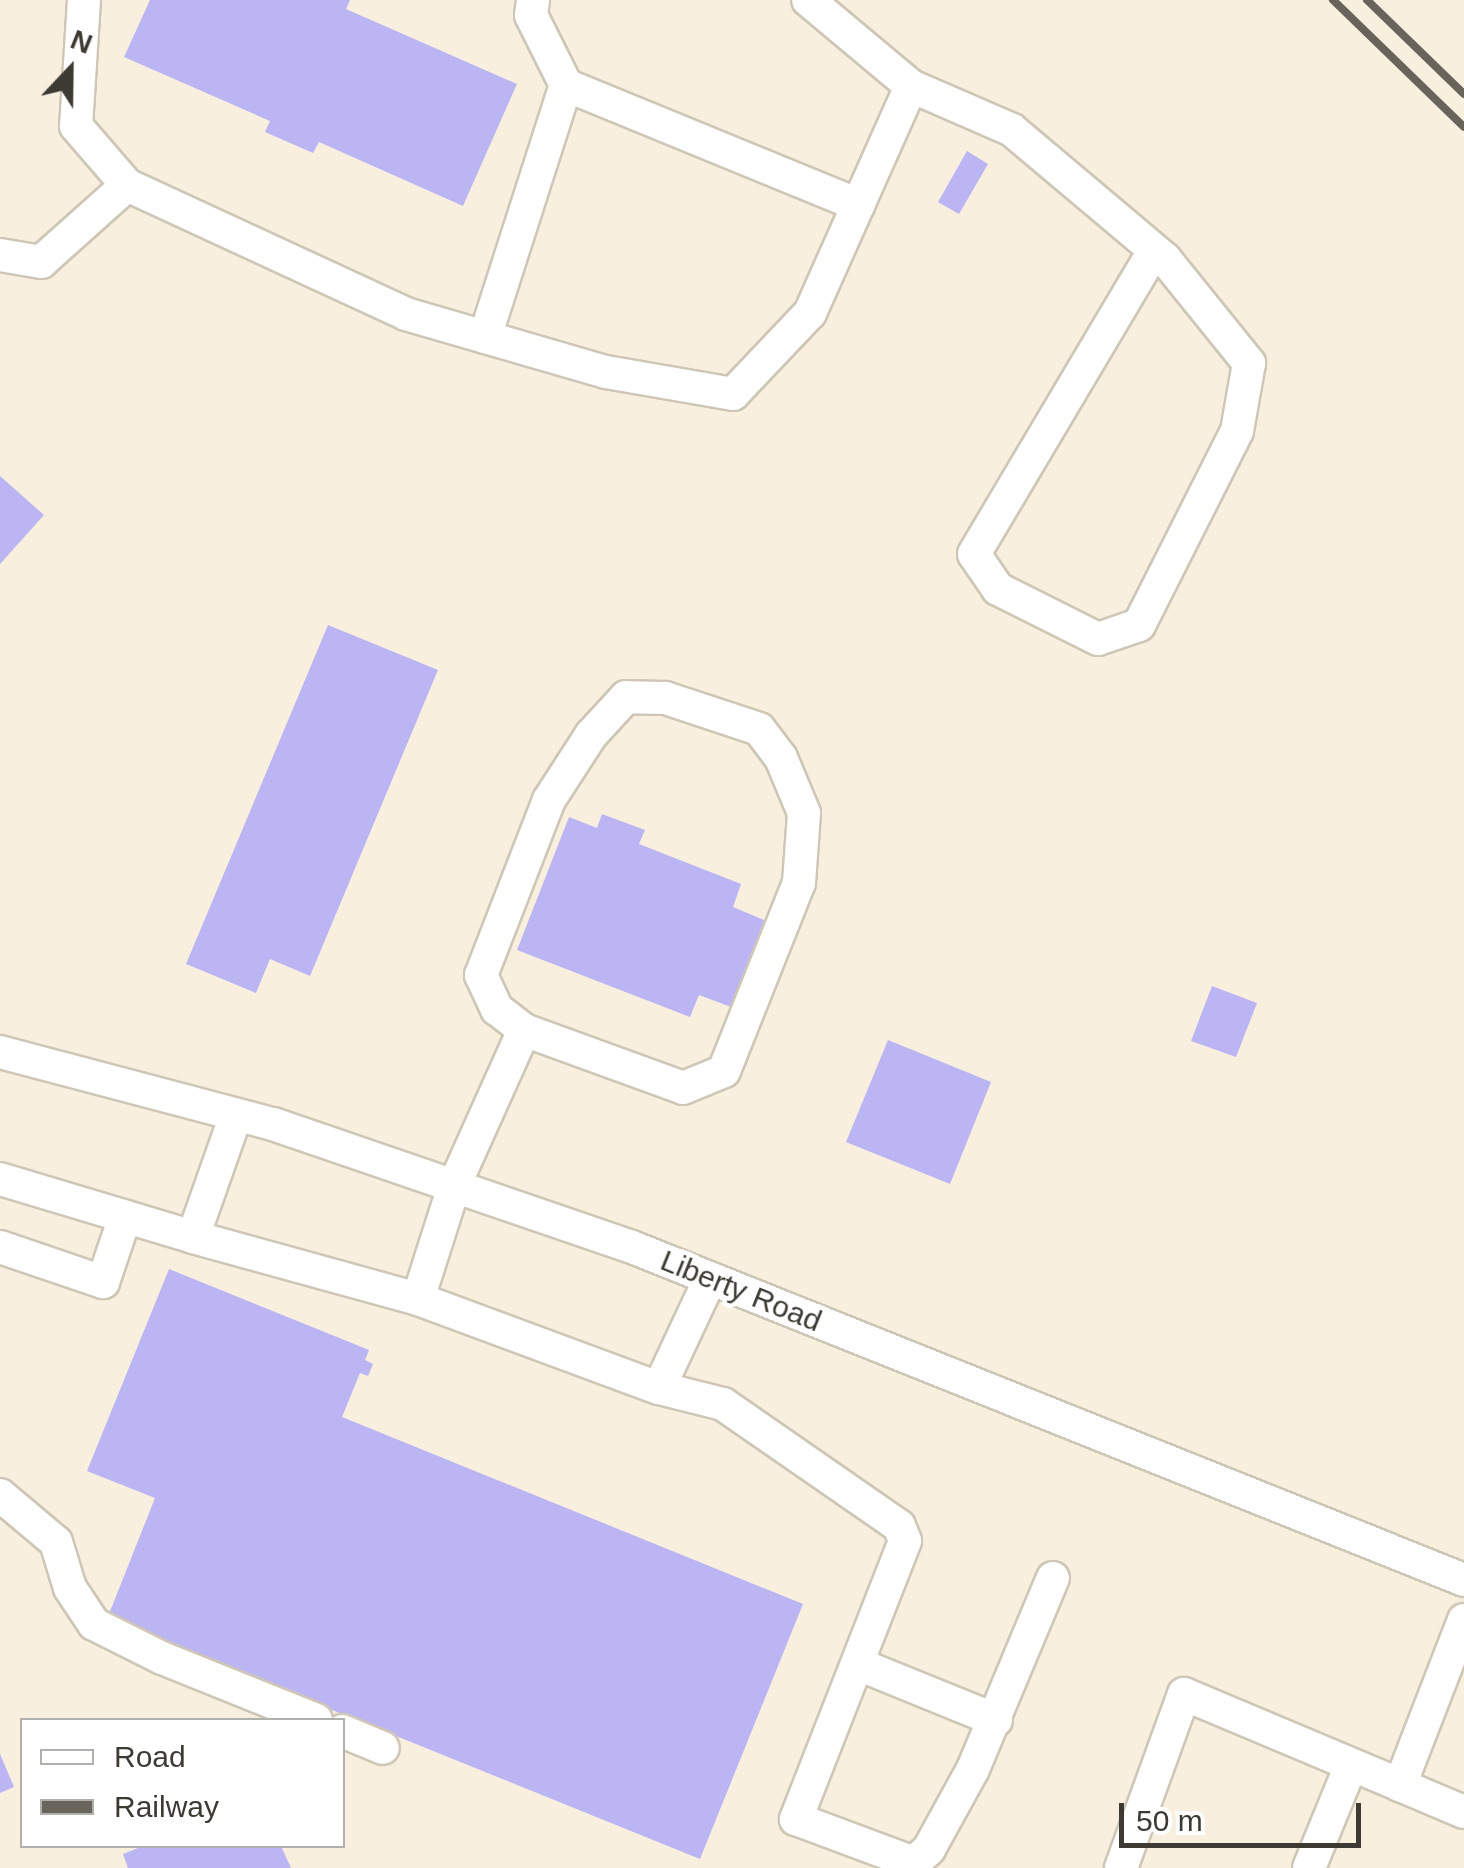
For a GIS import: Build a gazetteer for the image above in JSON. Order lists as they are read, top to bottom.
{
  "streets": {
    "street": ["Liberty Road"]
  },
  "legend": ["Road", "Railway"],
  "scale_bar": "50 m",
  "north": "top"
}
